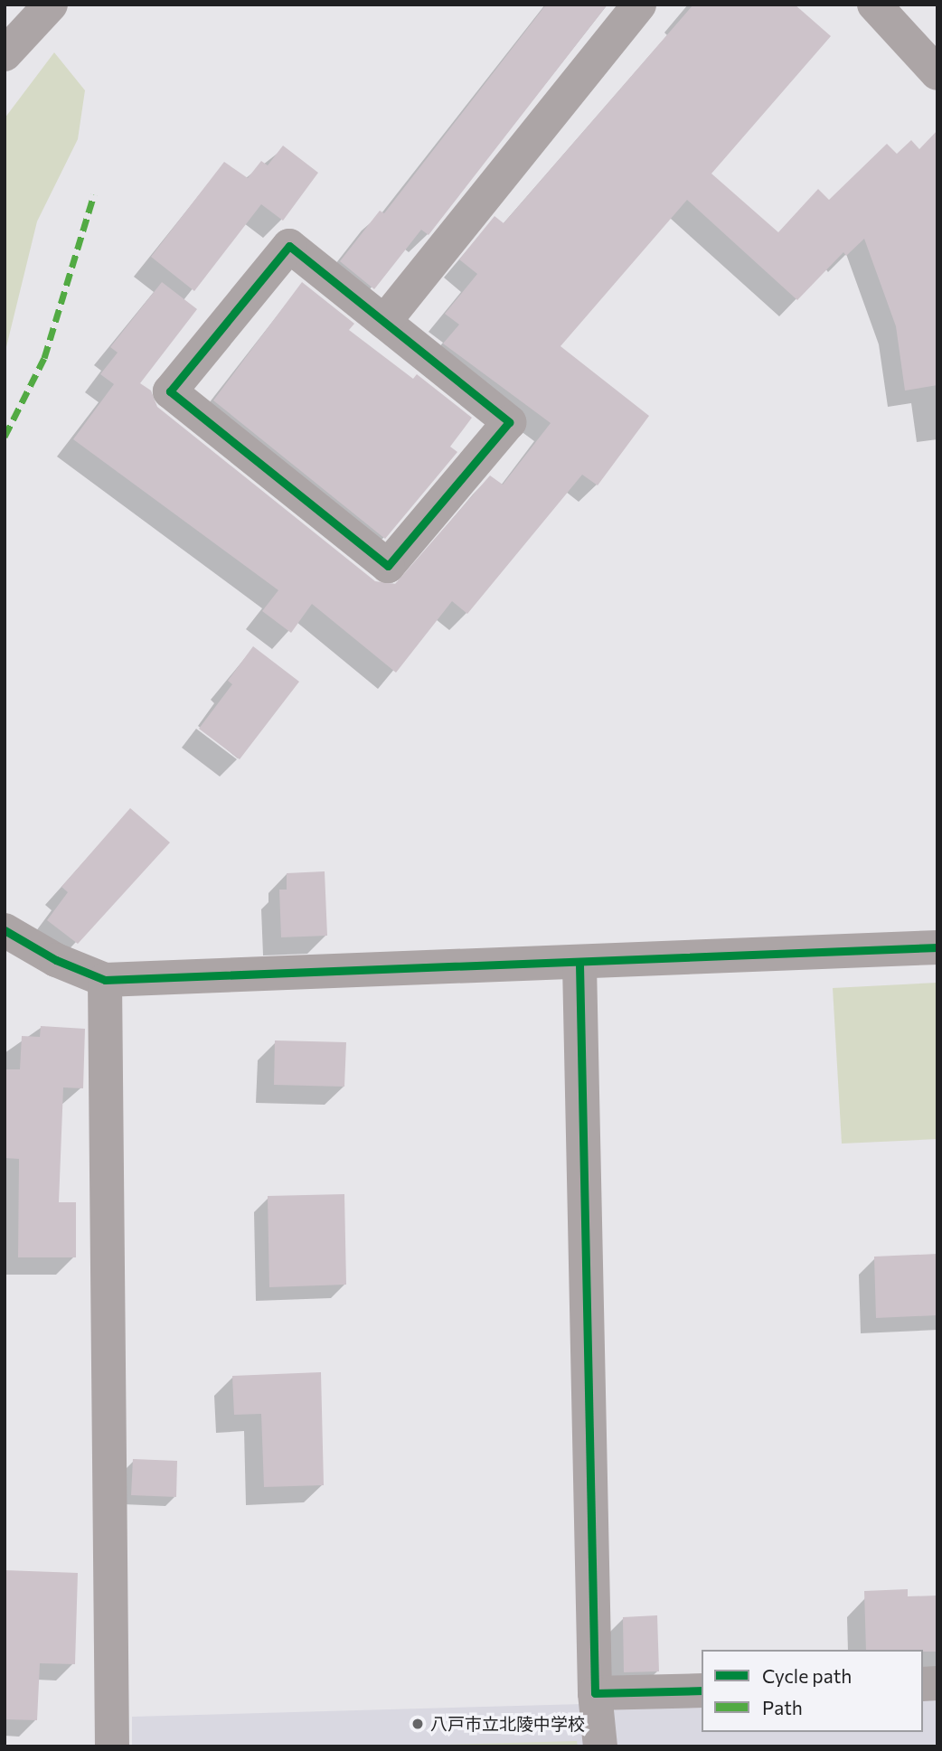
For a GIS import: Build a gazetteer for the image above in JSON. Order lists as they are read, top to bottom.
{
  "places": ["八戸市立北陵中学校"],
  "legend": ["Cycle path", "Path"]
}
